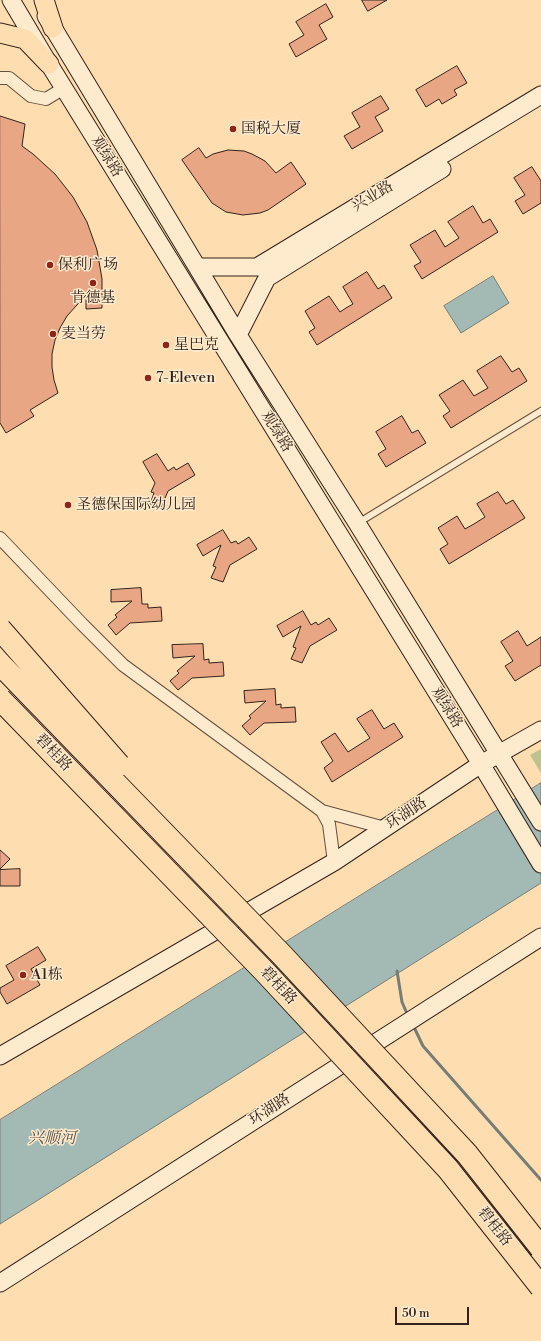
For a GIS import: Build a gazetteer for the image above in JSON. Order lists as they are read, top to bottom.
{
  "streets": {
    "highway": ["碧桂路"],
    "main road": ["观绿路", "兴业路", "环湖路"]
  },
  "crossings": [
    ["观绿路", "兴业路"],
    ["观绿路", "环湖路"]
  ],
  "water": ["兴顺河"],
  "places": [
    "国税大厦",
    "保利广场",
    "肯德基",
    "麦当劳",
    "星巴克",
    "7-Eleven",
    "圣德保国际幼儿园",
    "A1栋"
  ],
  "scale_bar": "50 m"
}
